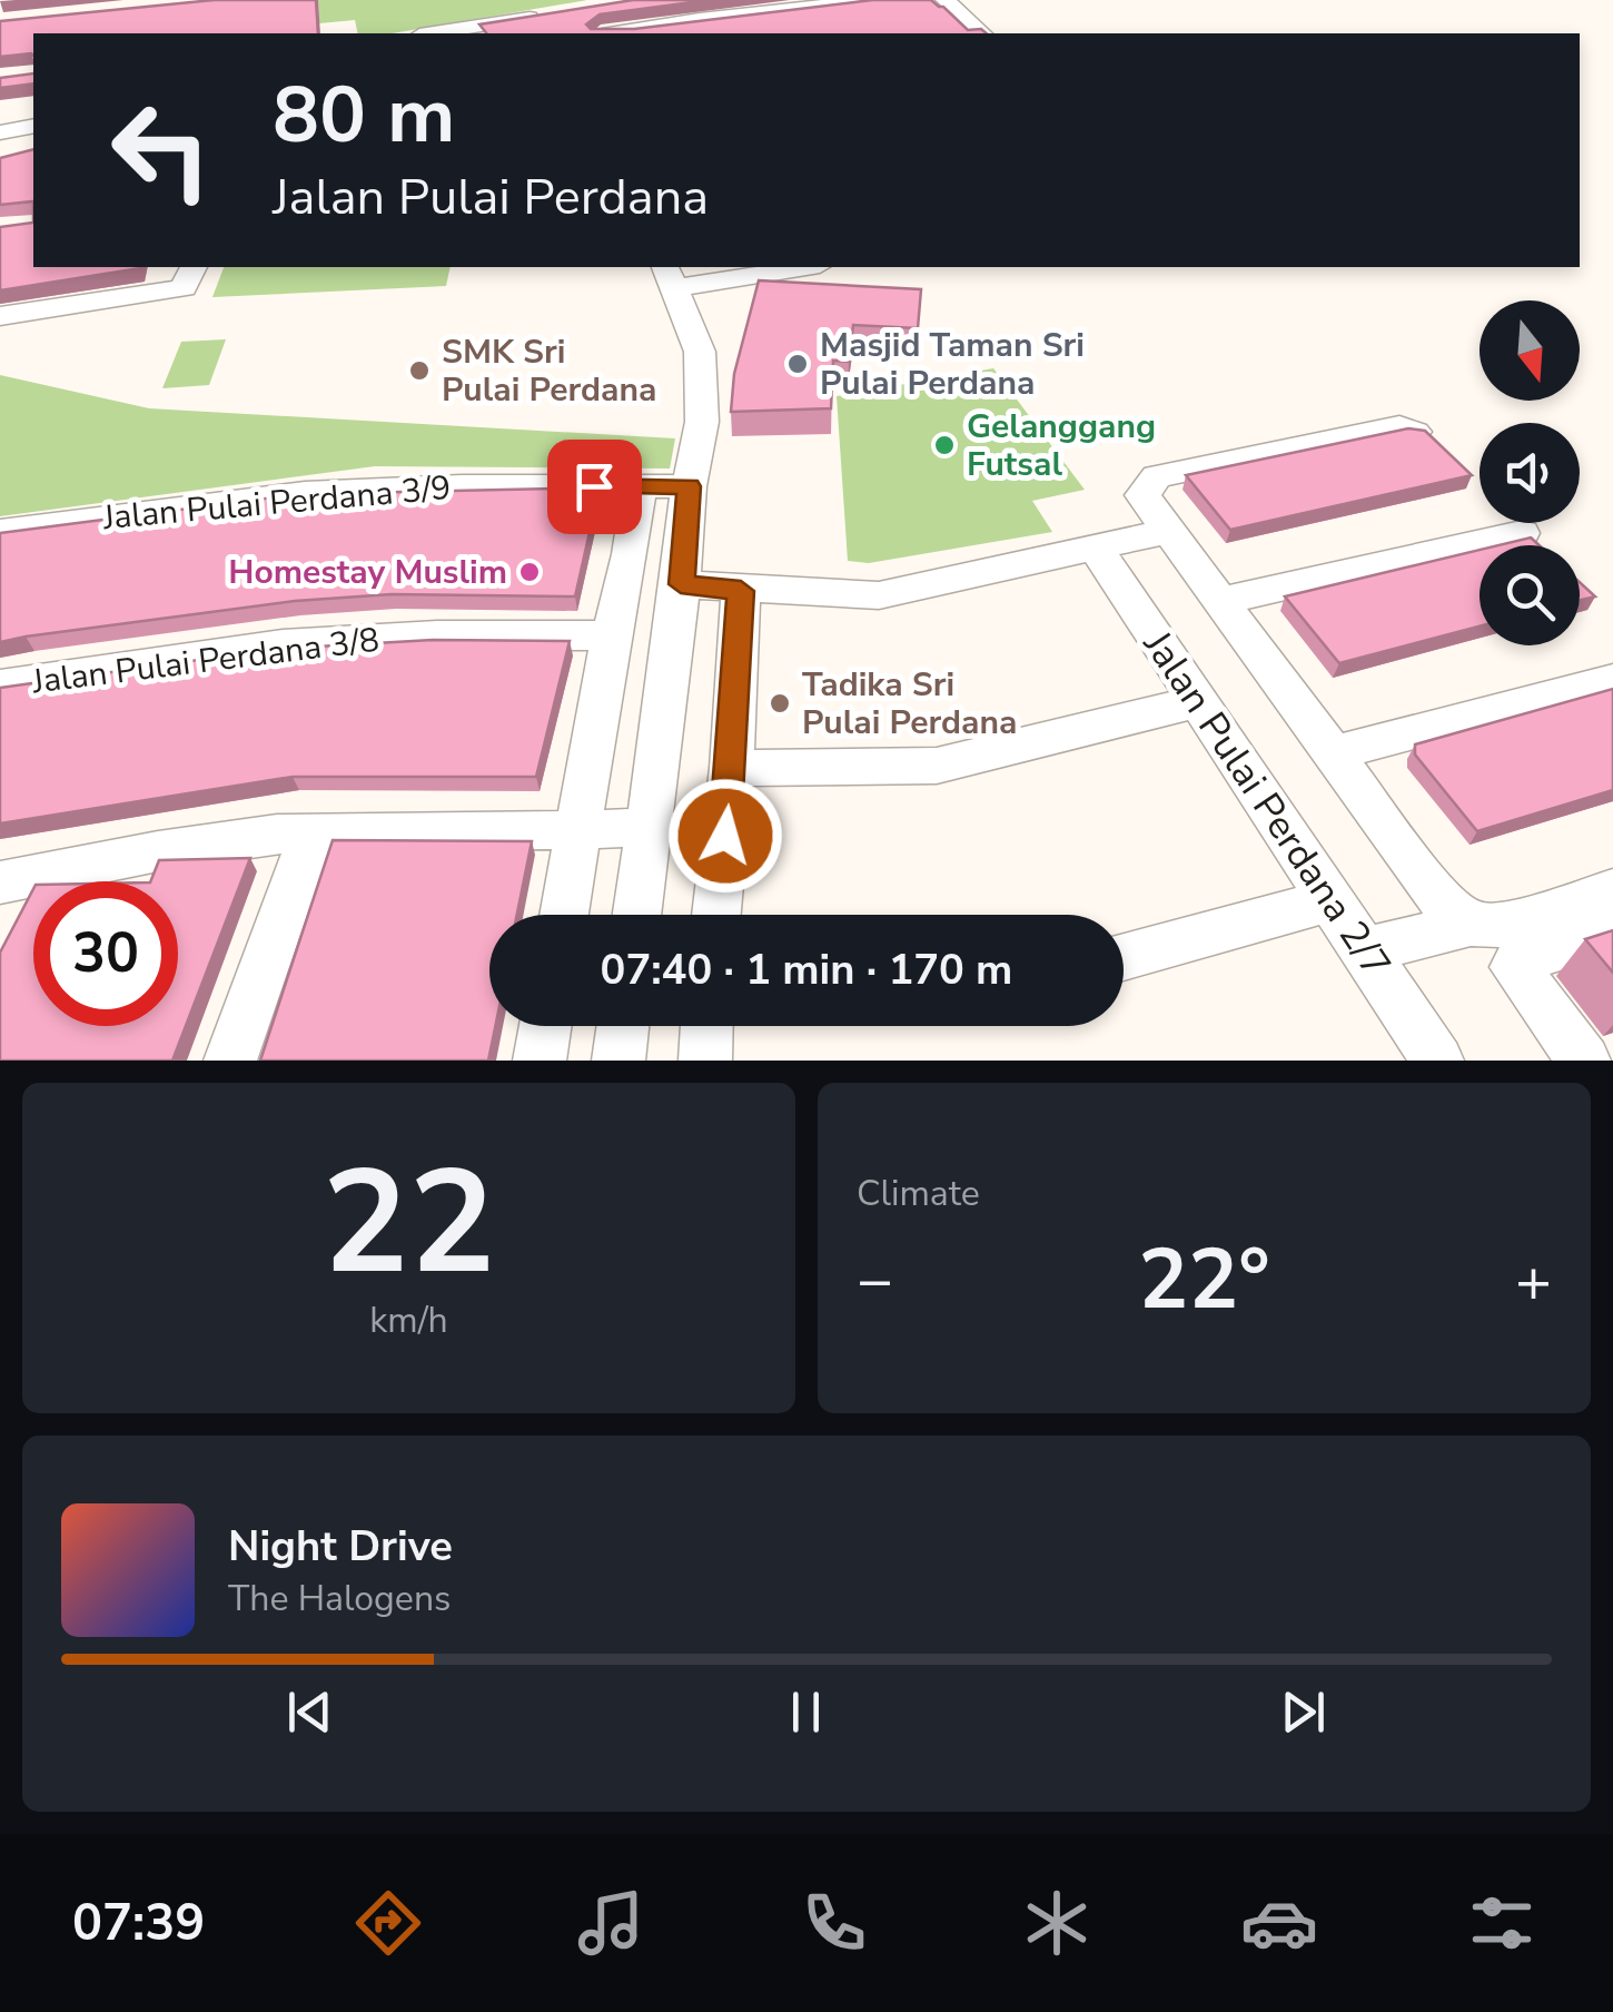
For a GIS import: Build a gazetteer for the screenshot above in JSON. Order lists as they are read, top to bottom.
{
  "streets": {
    "street": ["Jalan Pulai Perdana 3/9", "Jalan Pulai Perdana 3/8", "Jalan Pulai Perdana 2/7"]
  },
  "places": [
    "Masjid Taman Sri Pulai Perdana",
    "SMK Sri Pulai Perdana",
    "Gelanggang Futsal",
    "Homestay Muslim",
    "Tadika Sri Pulai Perdana"
  ],
  "north": "bottom",
  "page": {
    "turn": ["80 m", "Jalan Pulai Perdana"],
    "limit": "30",
    "trip": "07:40 · 1 min · 170 m",
    "tile": [
      ["22", "km/h"],
      "Climate"
    ],
    "heat": ["−", "22°", "+"],
    "song": ["Night Drive", "The Halogens"],
    "tabs": "07:39"
  }
}
